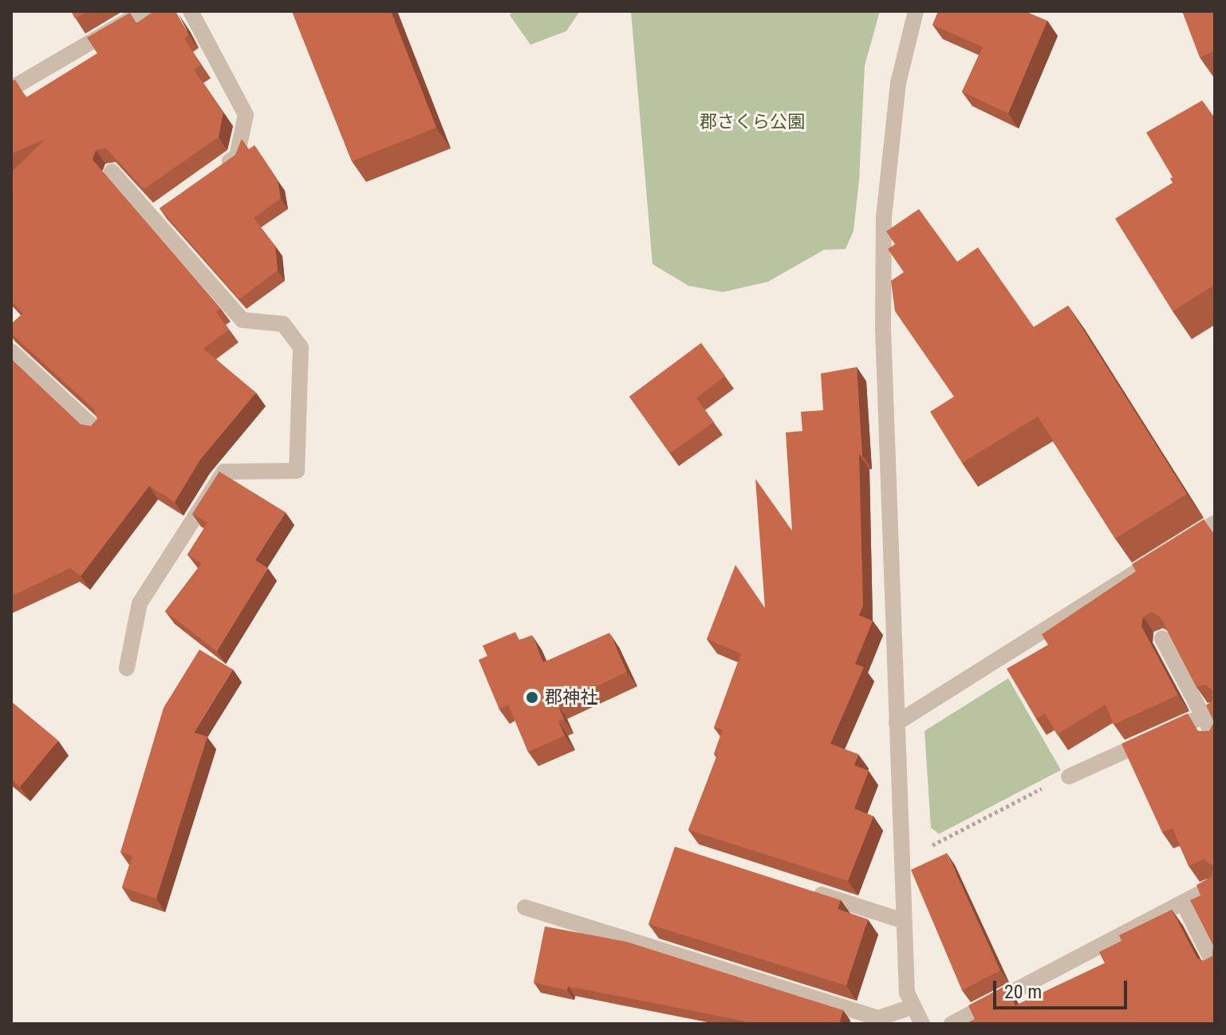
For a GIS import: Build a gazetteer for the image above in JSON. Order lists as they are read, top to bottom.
{
  "parks": ["郡さくら公園"],
  "places": ["郡神社"],
  "scale_bar": "20 m"
}
